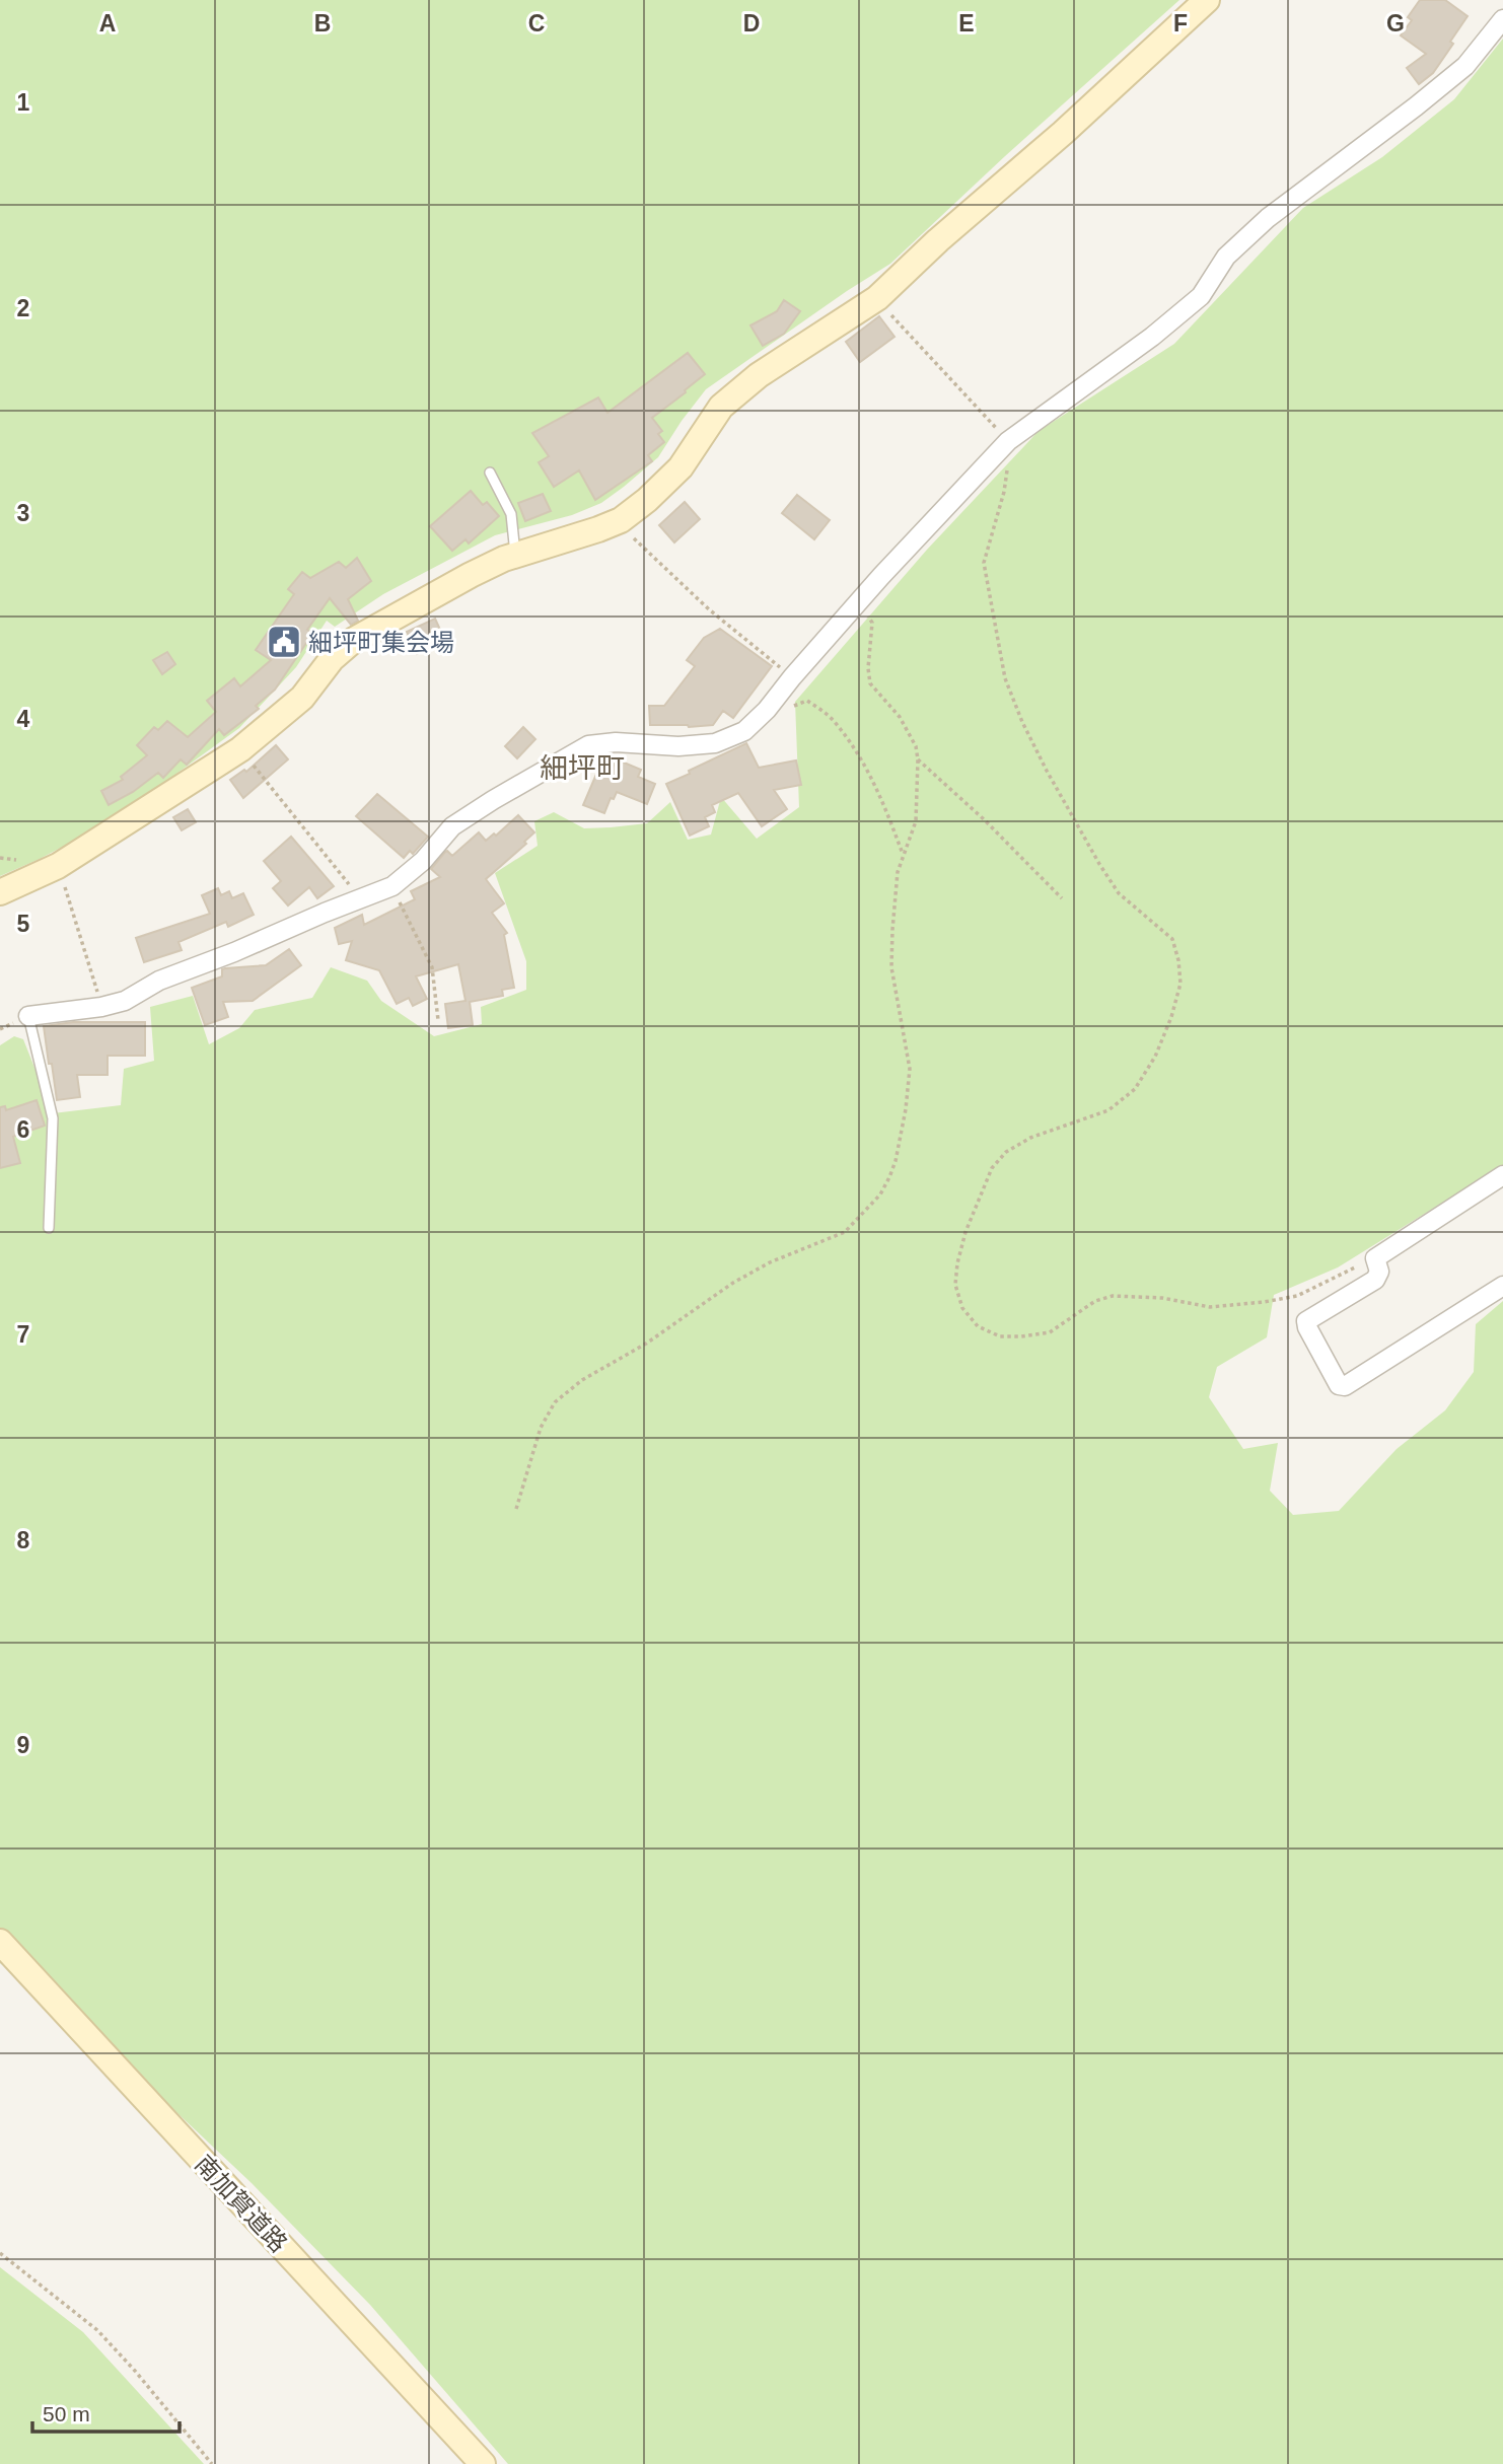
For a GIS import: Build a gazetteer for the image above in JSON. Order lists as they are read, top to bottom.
{
  "streets": {
    "street": ["南加賀道路"]
  },
  "districts": ["細坪町"],
  "places": {
    "public building": ["細坪町集会場"]
  },
  "scale_bar": "50 m",
  "grid": {
    "columns": [
      "A",
      "B",
      "C",
      "D",
      "E",
      "F",
      "G"
    ],
    "rows": [
      "1",
      "2",
      "3",
      "4",
      "5",
      "6",
      "7",
      "8",
      "9"
    ]
  }
}
